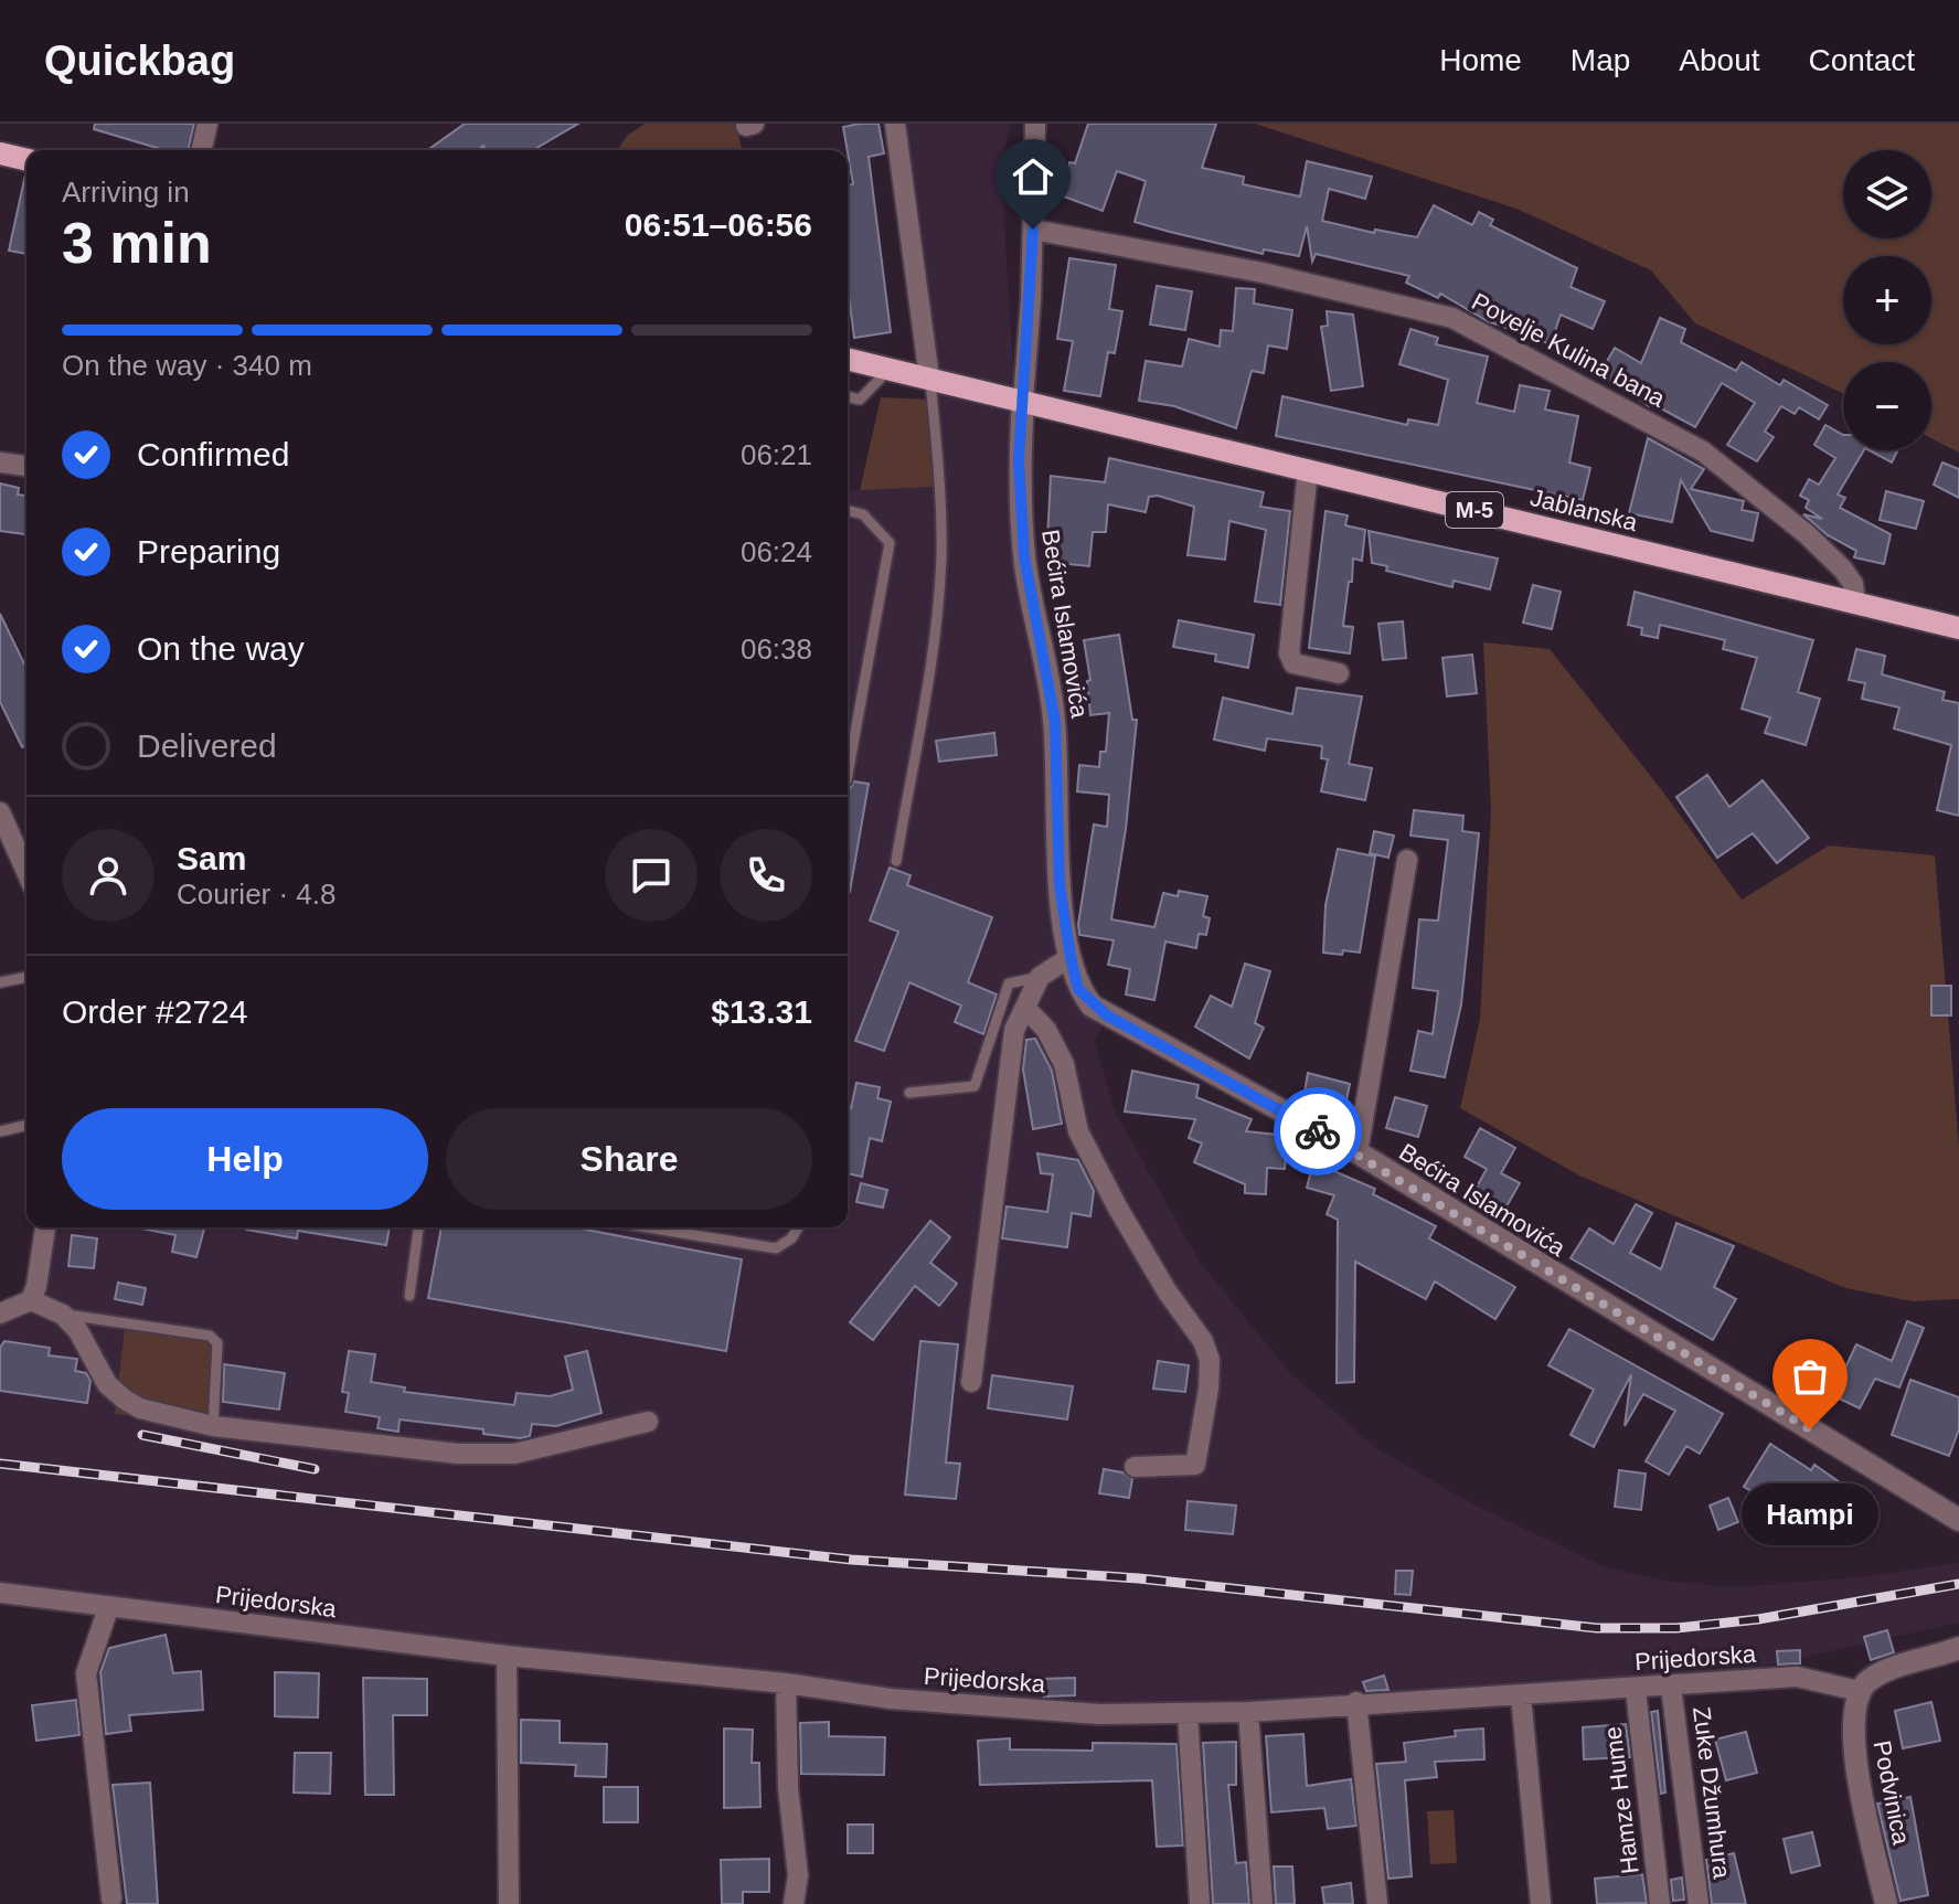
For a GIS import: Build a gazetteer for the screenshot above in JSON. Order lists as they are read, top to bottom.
{
  "streets": {
    "main road": ["M-5", "Jablanska"],
    "street": [
      "Povelje Kulina bana",
      "Bećira Islamovića",
      "Prijedorska",
      "Zuke Džumhura",
      "Podvinica",
      "Hamze Hume"
    ]
  },
  "crossings": [
    ["Povelje Kulina bana", "Jablanska"],
    ["M-5", "Jablanska"],
    ["Jablanska", "Bećira Islamovića"],
    ["Prijedorska", "Zuke Džumhura"],
    ["Prijedorska", "Podvinica"],
    ["Prijedorska", "Hamze Hume"]
  ],
  "places": ["Hampi"],
  "page": {
    "header": "Quickbag",
    "nav": [
      "Home",
      "Map",
      "About",
      "Contact"
    ],
    "map_buttons": ["+", "−"],
    "heading": ["3 min", "Arriving in", "06:51–06:56"],
    "panel": [
      "Sam",
      "Courier · 4.8",
      "Order #2724",
      "$13.31"
    ],
    "bar": "On the way · 340 m",
    "list": [
      ["Confirmed", "06:21"],
      ["Preparing", "06:24"],
      ["On the way", "06:38"],
      "Delivered"
    ],
    "buttons": ["Help", "Share"],
    "bubble": "Hampi"
  }
}
